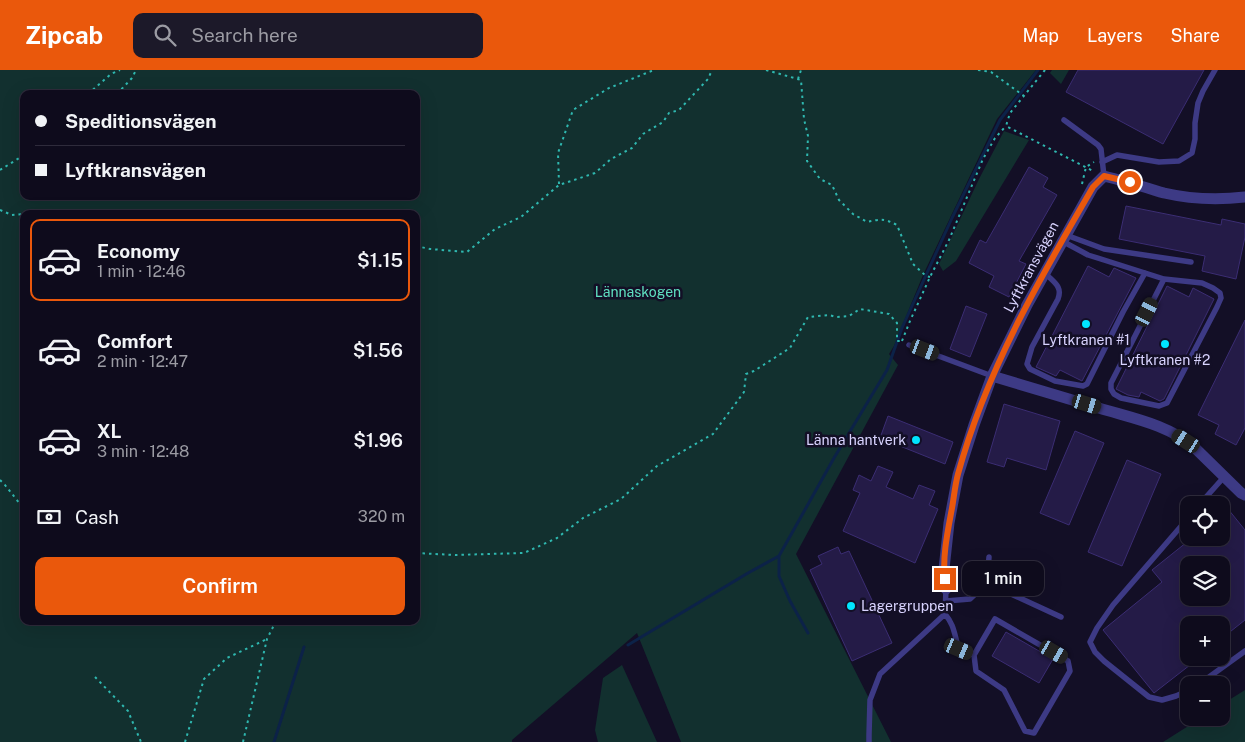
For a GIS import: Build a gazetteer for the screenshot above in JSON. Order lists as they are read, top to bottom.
{
  "streets": {
    "street": ["Lyftkransvägen"]
  },
  "parks": ["Lännaskogen"],
  "places": [
    "Lyftkranen #1",
    "Lyftkranen #2",
    "Länna hantverk",
    "Lagergruppen"
  ],
  "page": {
    "header": "Zipcab",
    "search": "Search here",
    "nav": ["Map", "Layers", "Share"],
    "banner": ["Speditionsvägen", "Lyftkransvägen"],
    "list": [
      {
        "name": "Economy",
        "note": "1 min · 12:46",
        "value": "$1.15"
      },
      {
        "name": "Comfort",
        "note": "2 min · 12:47",
        "value": "$1.56"
      },
      {
        "name": "XL",
        "note": "3 min · 12:48",
        "value": "$1.96"
      }
    ],
    "pay": ["Cash", "320 m"],
    "map_buttons": ["+", "−"],
    "buttons": "Confirm",
    "bubble": "1 min"
  }
}
